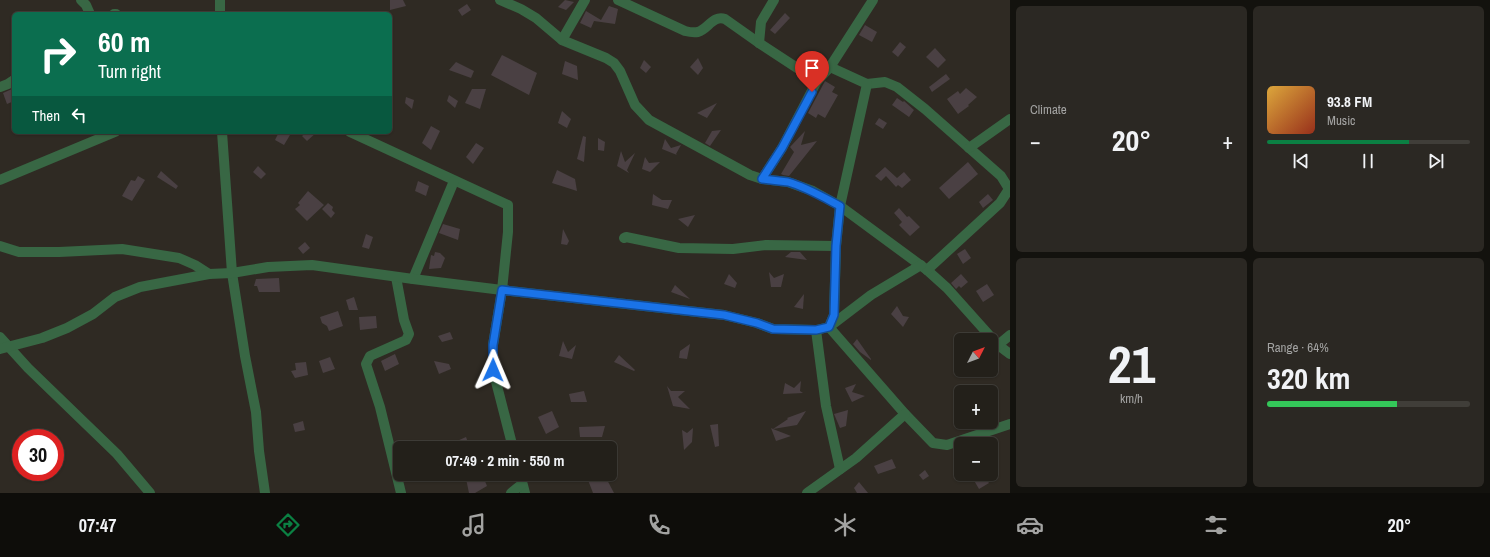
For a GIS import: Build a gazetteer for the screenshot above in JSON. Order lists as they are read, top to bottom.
{
  "north": "top right",
  "page": {
    "tile": [
      "Climate",
      ["21", "km/h"],
      ["Range · 64%", "320 km"]
    ],
    "turn": ["60 m", "Turn right"],
    "song": ["93.8 FM", "Music"],
    "then": "Then",
    "heat": ["−", "20°", "+"],
    "map_buttons": ["+", "−"],
    "limit": "30",
    "trip": "07:49 · 2 min · 550 m",
    "tabs": ["07:47", "20°"]
  }
}
